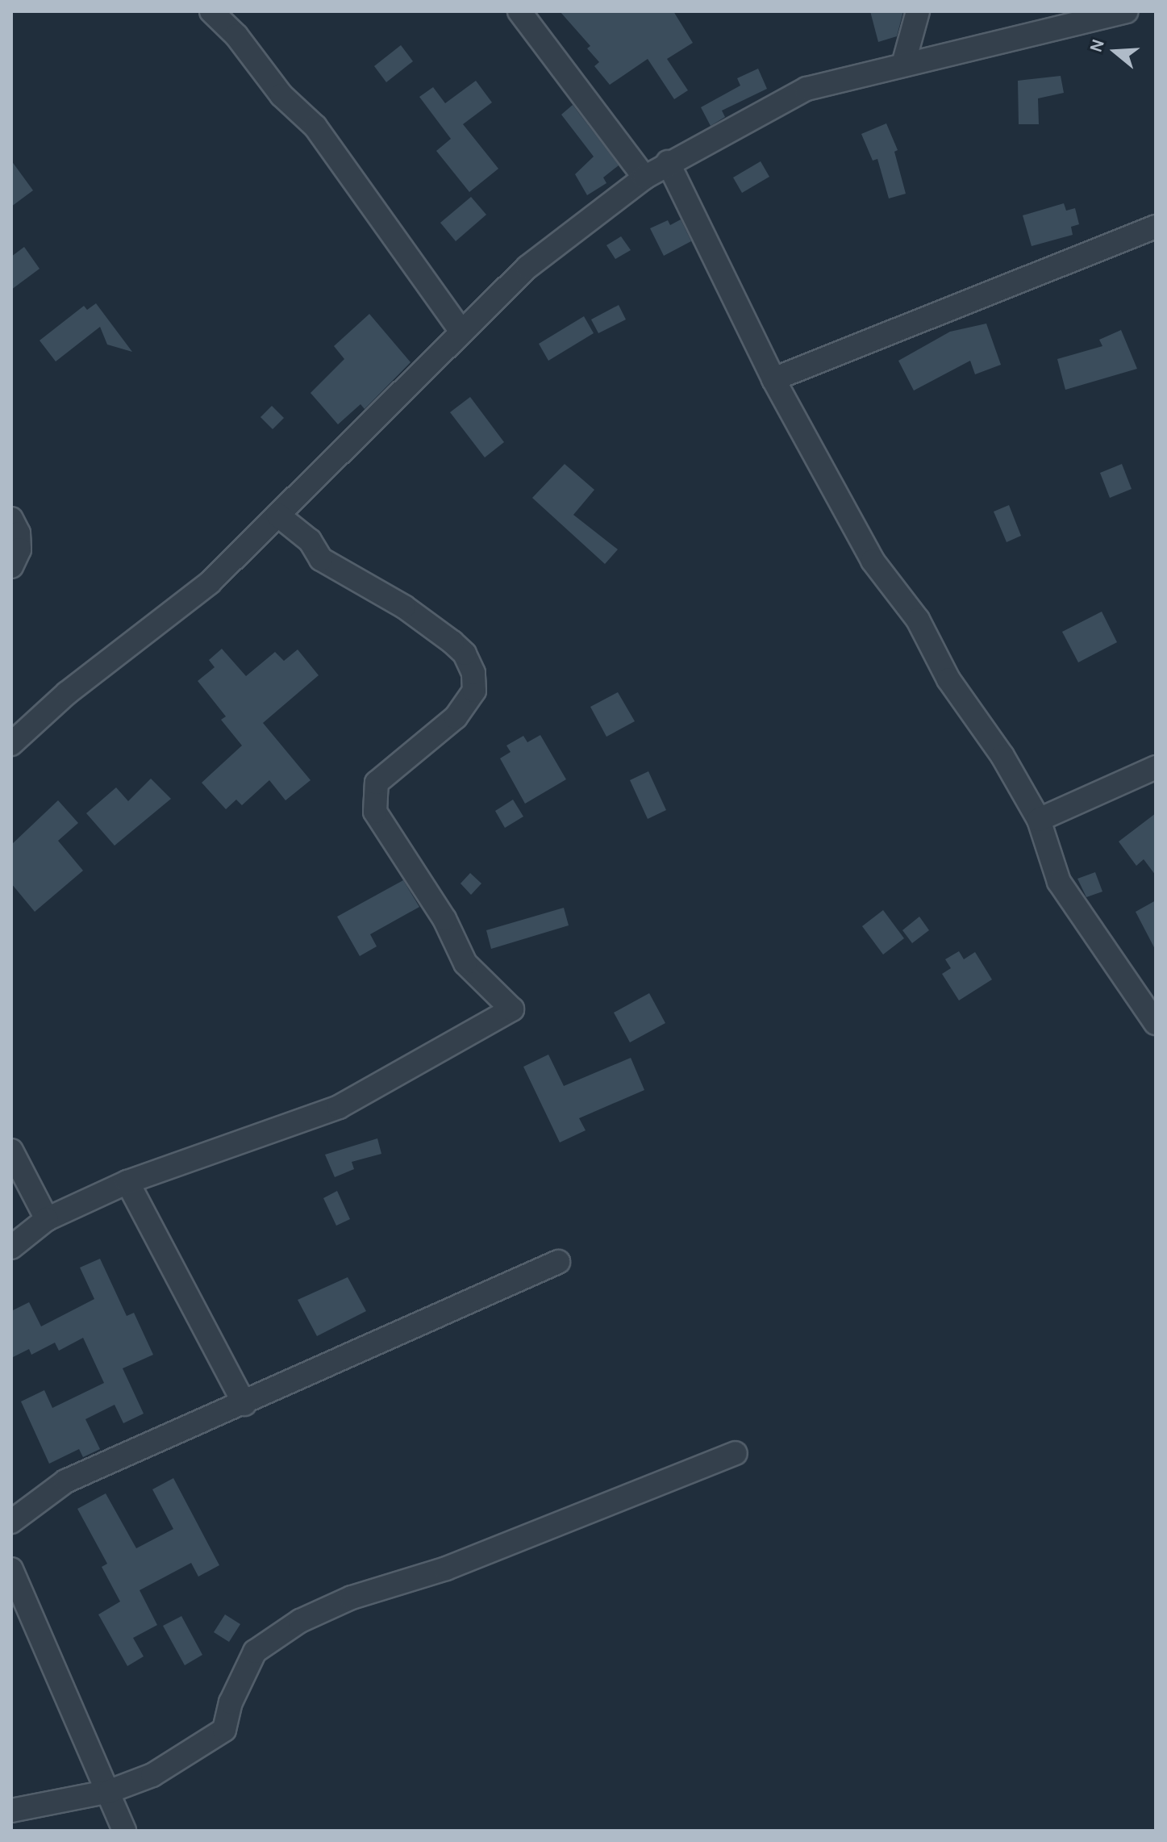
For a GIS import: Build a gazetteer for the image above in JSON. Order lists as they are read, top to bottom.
{
  "north": "left"
}
